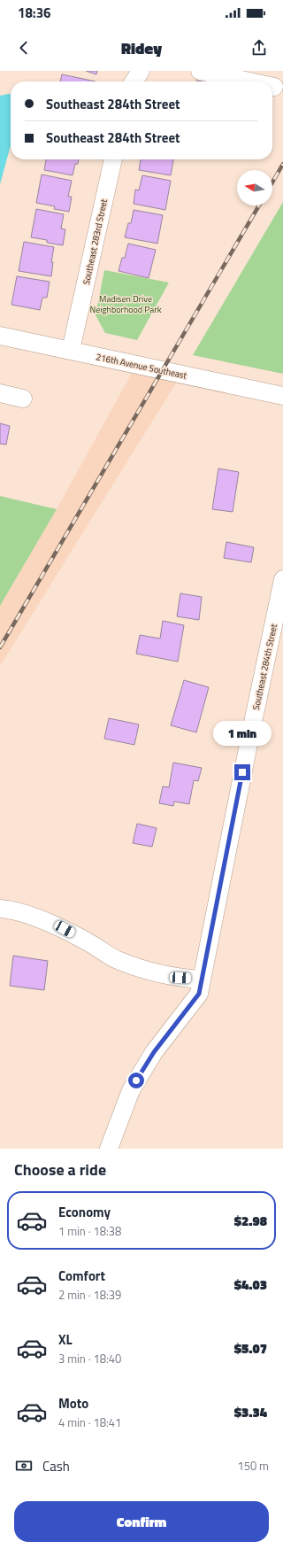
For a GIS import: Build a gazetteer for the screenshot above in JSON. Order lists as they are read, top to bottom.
{
  "streets": {
    "street": ["Southeast 283rd Street", "216th Avenue Southeast", "Southeast 284th Street"]
  },
  "crossings": [
    ["Southeast 283rd Street", "216th Avenue Southeast"]
  ],
  "parks": ["Madisen Drive Neighborhood Park"],
  "north": "left",
  "page": {
    "status": "18:36",
    "header": "Ridey",
    "banner": ["Southeast 284th Street", "Southeast 284th Street"],
    "bubble": "1 min",
    "heading": "Choose a ride",
    "list": [
      {
        "name": "Economy",
        "note": "1 min · 18:38",
        "value": "$2.98"
      },
      {
        "name": "Comfort",
        "note": "2 min · 18:39",
        "value": "$4.03"
      },
      {
        "name": "XL",
        "note": "3 min · 18:40",
        "value": "$5.07"
      },
      {
        "name": "Moto",
        "note": "4 min · 18:41",
        "value": "$3.34"
      }
    ],
    "pay": ["Cash", "150 m"],
    "buttons": "Confirm"
  }
}
